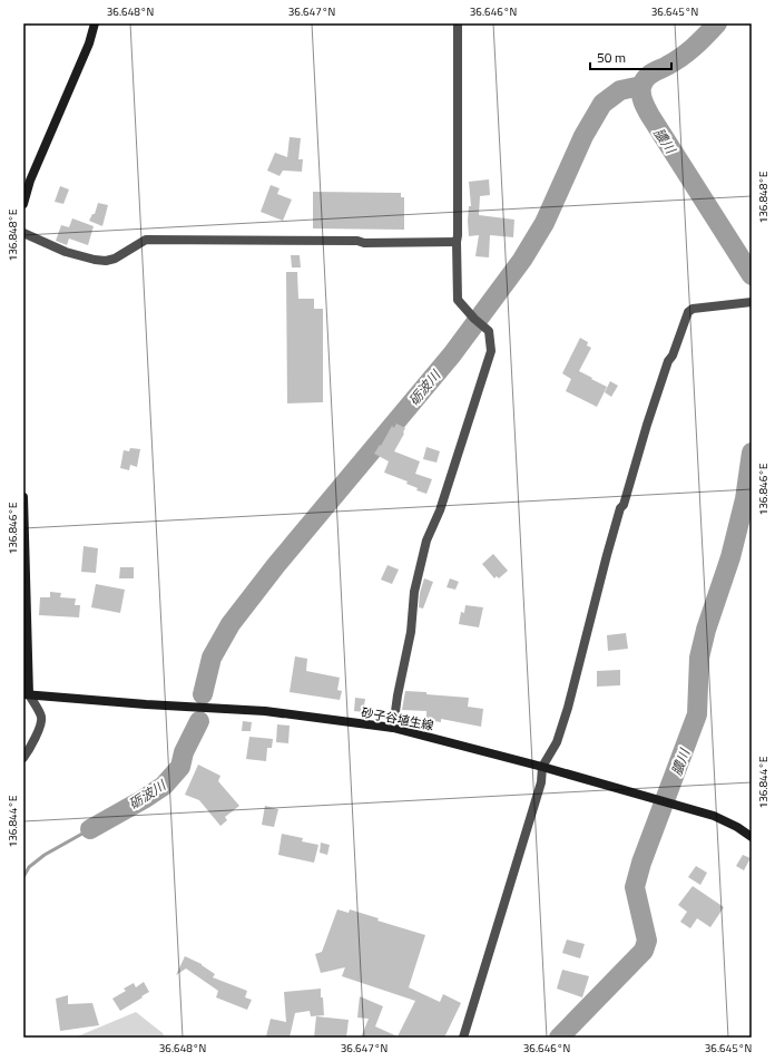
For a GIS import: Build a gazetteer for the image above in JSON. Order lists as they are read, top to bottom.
{
  "streets": {
    "main road": ["砂子谷埴生線"]
  },
  "water": ["膿川", "砺波川"],
  "scale_bar": "50 m",
  "coordinates": [
    "36.648°N",
    "36.647°N",
    "36.646°N",
    "36.645°N",
    "136.848°E",
    "136.846°E",
    "136.844°E"
  ]
}
